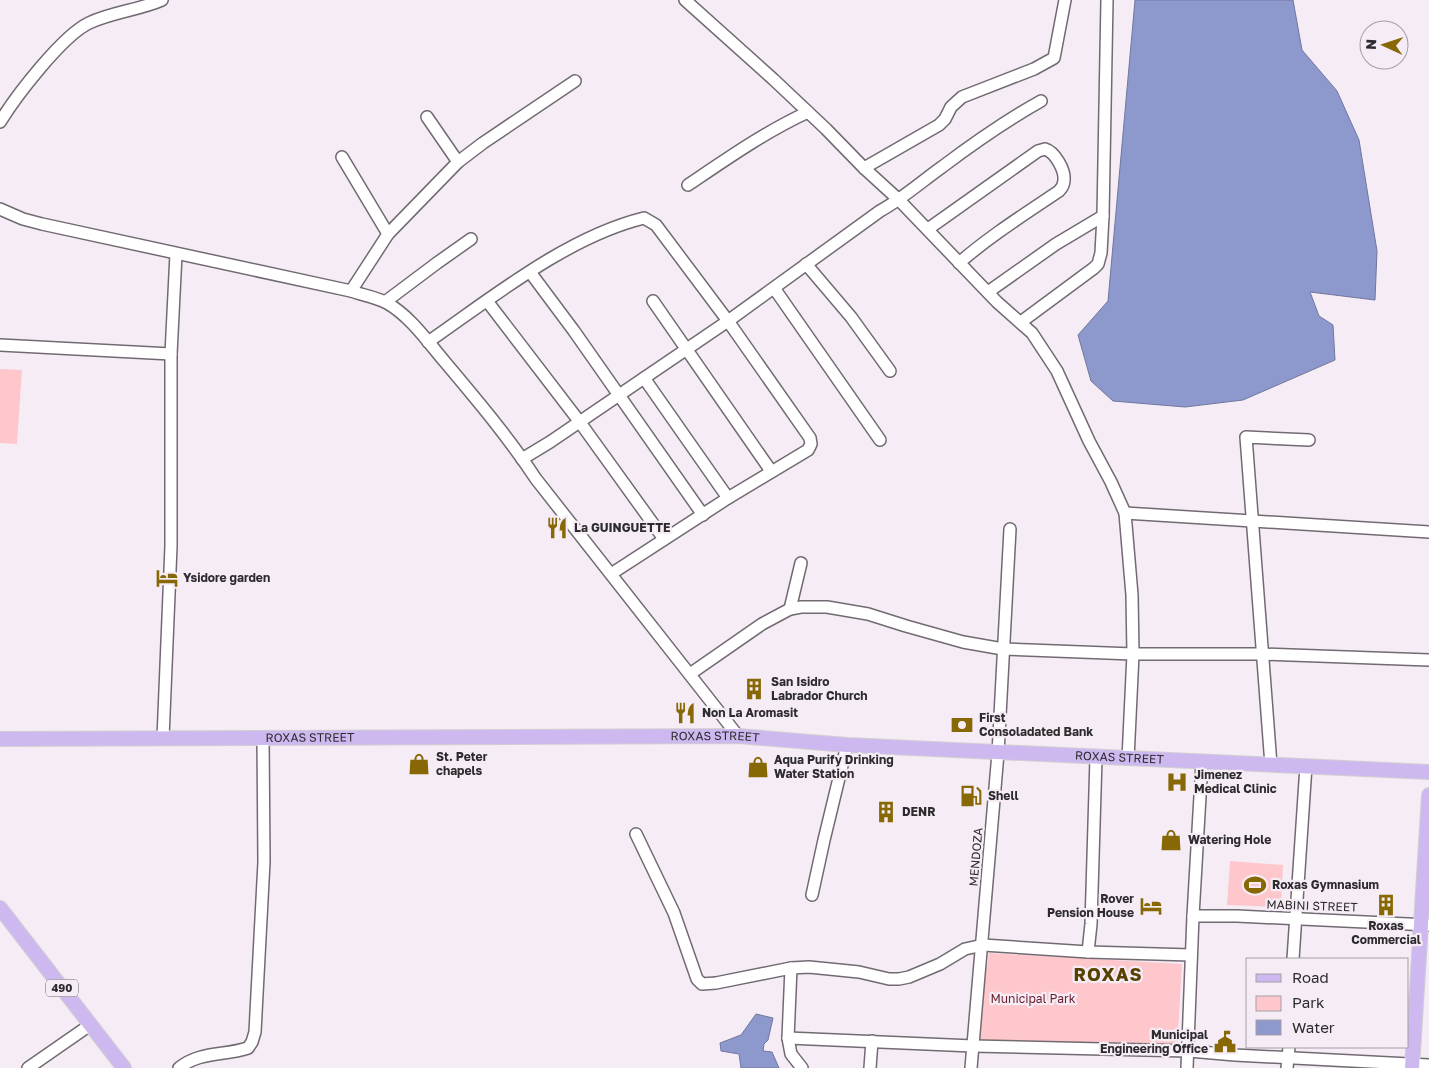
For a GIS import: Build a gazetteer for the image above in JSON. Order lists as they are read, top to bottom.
{
  "streets": {
    "main road": ["ROXAS STREET", "490"],
    "street": ["MENDOZA", "MABINI STREET"]
  },
  "crossings": [
    ["ROXAS STREET", "MENDOZA"]
  ],
  "districts": ["ROXAS"],
  "parks": ["Municipal Park"],
  "places": {
    "restaurant": ["La GUINGUETTE", "Non La Aromasit"],
    "hotel": ["Ysidore garden", "Rover Pension House"],
    "building": ["San Isidro Labrador Church", "DENR", "Roxas Commercial"],
    "bank": ["First Consoladated Bank"],
    "shop": ["St. Peter chapels", "Aqua Purify Drinking Water Station", "Watering Hole"],
    "hospital": ["Jimenez Medical Clinic"],
    "fuel station": ["Shell"],
    "sports": ["Roxas Gymnasium"],
    "public building": ["Municipal Engineering Office"]
  },
  "legend": ["Road", "Park", "Water"],
  "north": "left"
}
